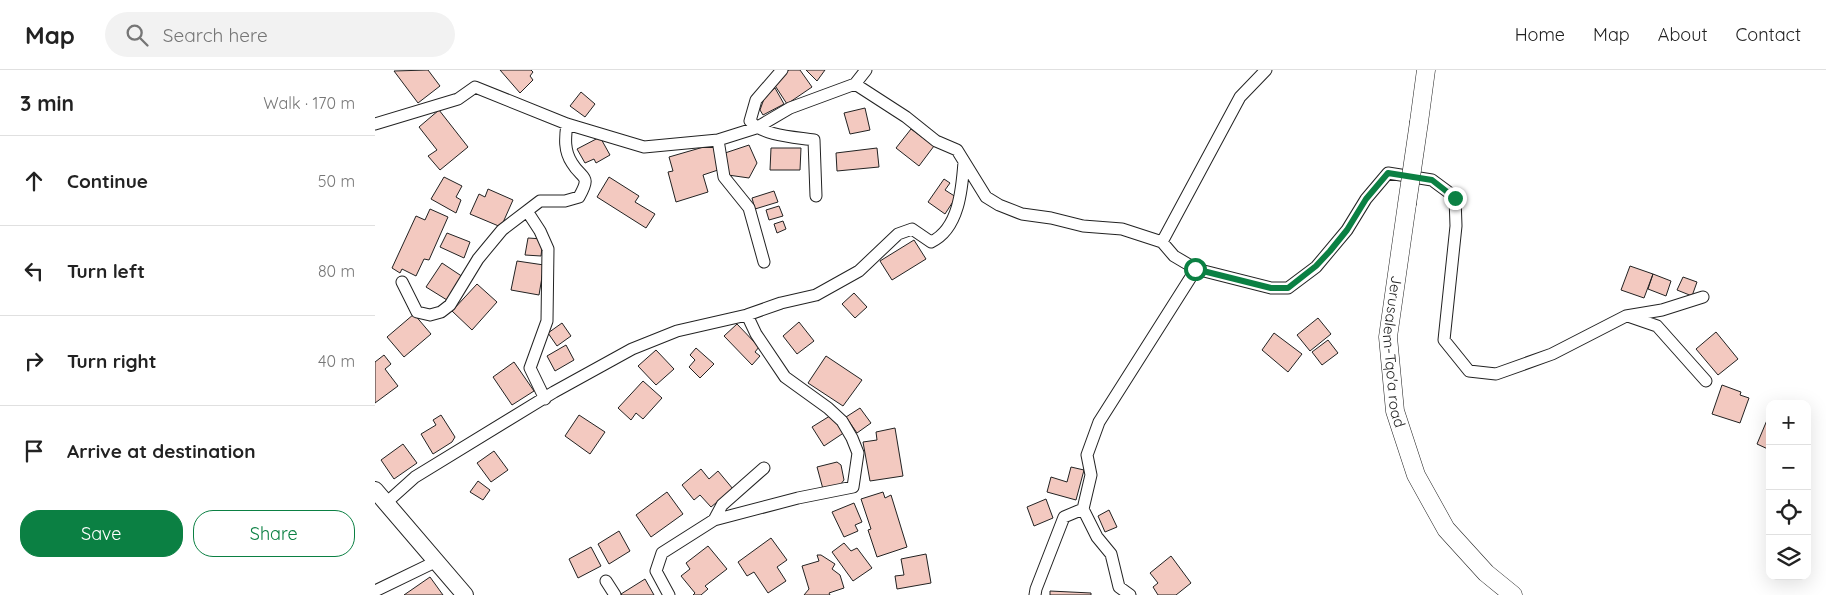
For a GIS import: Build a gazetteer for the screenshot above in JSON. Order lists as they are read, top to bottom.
{
  "streets": {
    "main road": ["Jerusalem-Tqo'a road"]
  },
  "page": {
    "header": "Map",
    "search": "Search here",
    "nav": [
      "Home",
      "Map",
      "About",
      "Contact"
    ],
    "heading": ["3 min", "Walk · 170 m"],
    "list": [
      ["Continue", "50 m"],
      ["Turn left", "80 m"],
      ["Turn right", "40 m"],
      "Arrive at destination"
    ],
    "map_buttons": ["+", "−"],
    "buttons": ["Save", "Share"]
  }
}
